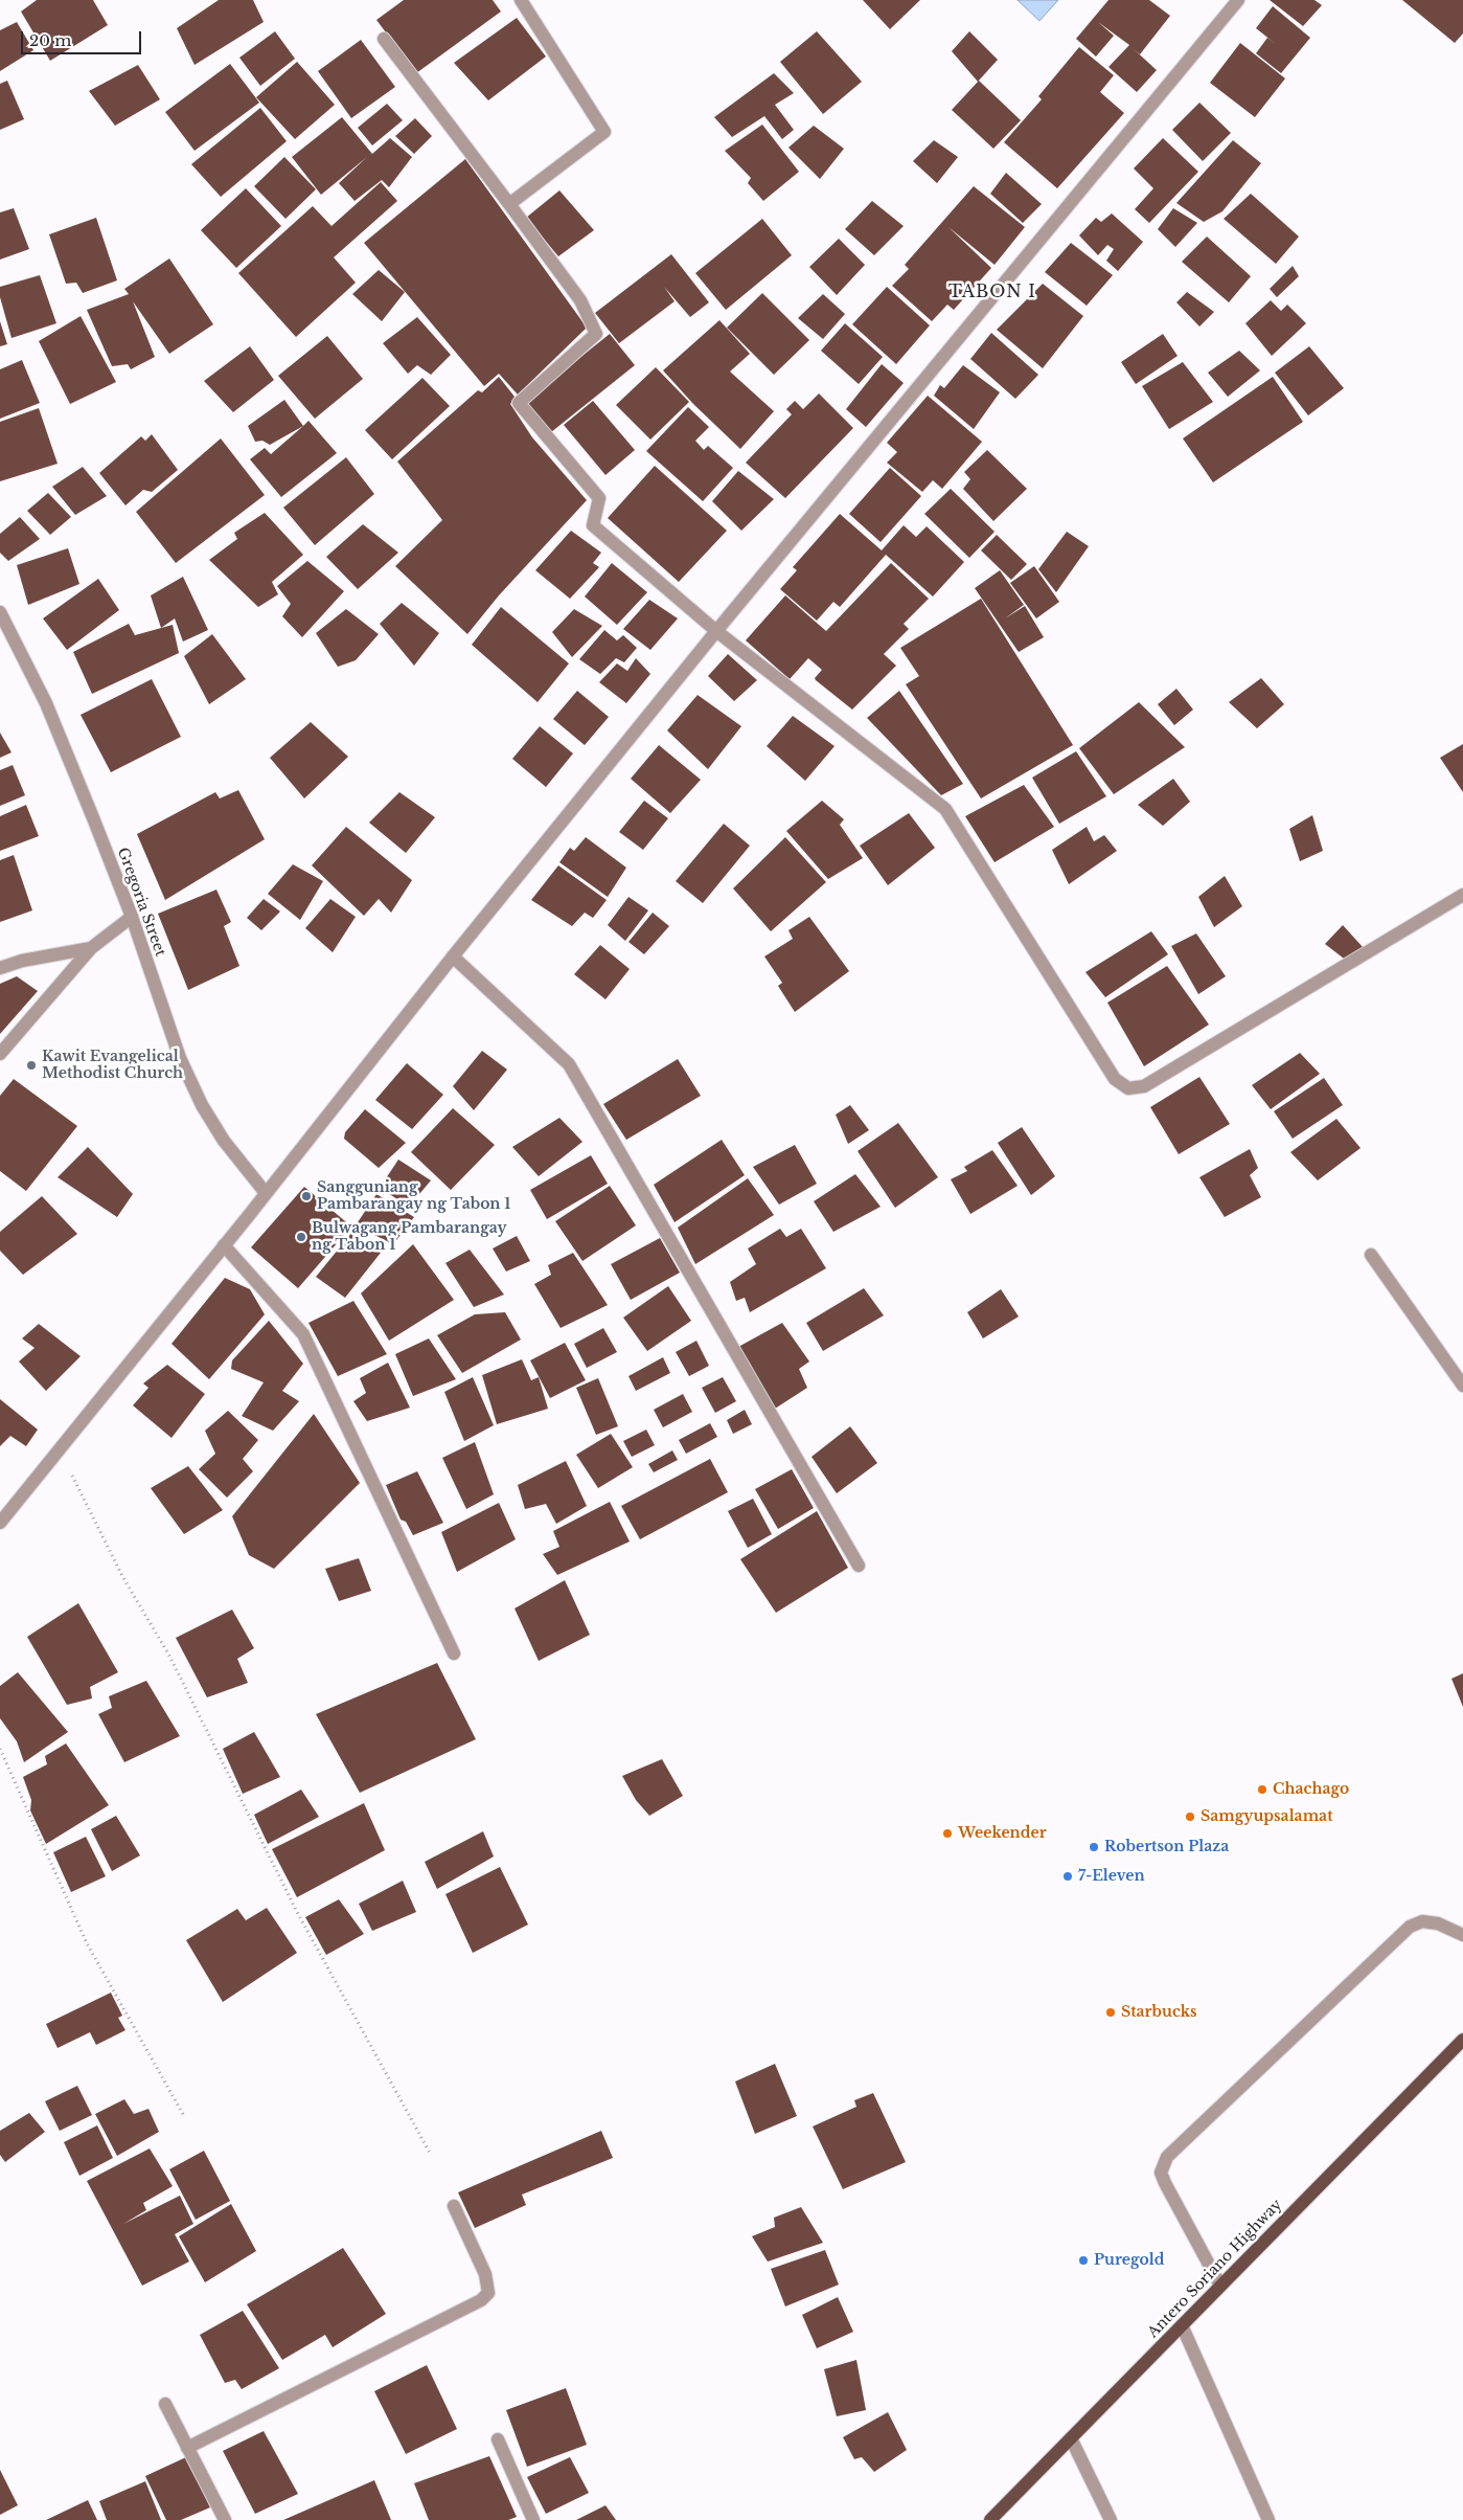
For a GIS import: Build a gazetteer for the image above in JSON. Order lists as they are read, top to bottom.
{
  "streets": {
    "main road": ["Antero Soriano Highway"],
    "street": ["Gregoria Street"]
  },
  "districts": ["TABON I"],
  "places": [
    "Kawit Evangelical Methodist Church",
    "Sangguniang Pambarangay ng Tabon 1",
    "Bulwagang Pambarangay ng Tabon 1",
    "Chachago",
    "Samgyupsalamat",
    "Weekender",
    "Robertson Plaza",
    "7-Eleven",
    "Starbucks",
    "Puregold"
  ],
  "scale_bar": "20 m"
}
